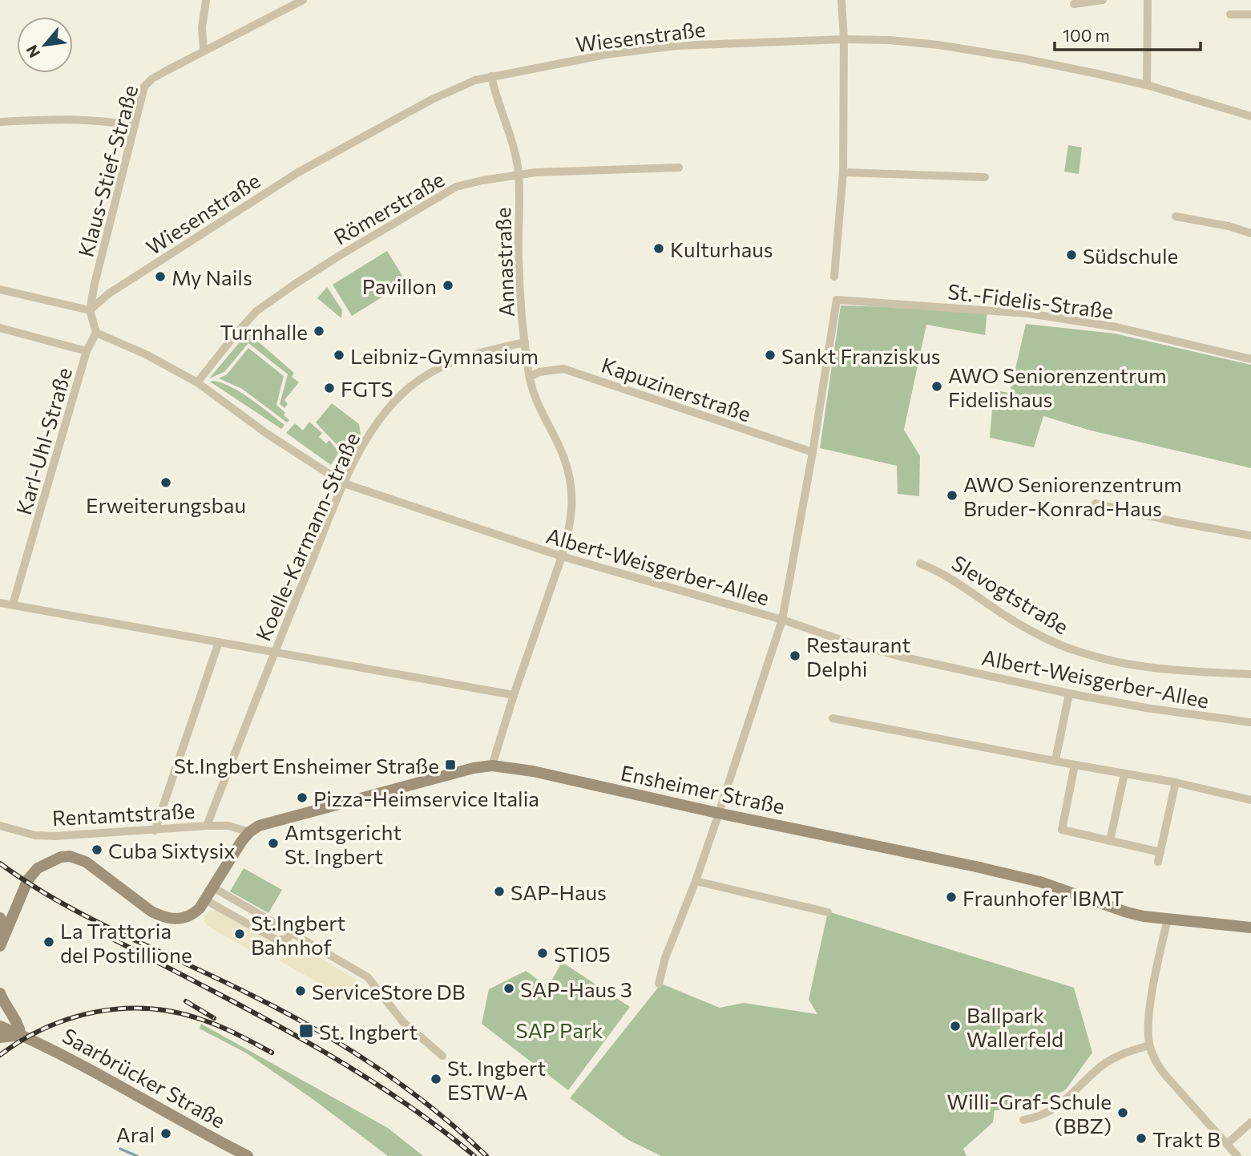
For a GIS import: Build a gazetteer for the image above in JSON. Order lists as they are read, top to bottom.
{
  "streets": {
    "main road": ["Ensheimer Straße", "Saarbrücker Straße"],
    "street": [
      "Wiesenstraße",
      "Klaus-Stief-Straße",
      "Römerstraße",
      "Annastraße",
      "St.-Fidelis-Straße",
      "Kapuzinerstraße",
      "Karl-Uhl-Straße",
      "Koelle-Karmann-Straße",
      "Albert-Weisgerber-Allee",
      "Slevogtstraße",
      "Rentamtstraße"
    ]
  },
  "crossings": [
    ["Wiesenstraße", "Klaus-Stief-Straße"],
    ["Wiesenstraße", "Annastraße"],
    ["Römerstraße", "Annastraße"],
    ["Römerstraße", "Albert-Weisgerber-Allee"],
    ["Annastraße", "Kapuzinerstraße"],
    ["Annastraße", "Koelle-Karmann-Straße"],
    ["Annastraße", "Albert-Weisgerber-Allee"],
    ["Annastraße", "Ensheimer Straße"],
    ["St.-Fidelis-Straße", "Kapuzinerstraße"],
    ["Karl-Uhl-Straße", "Albert-Weisgerber-Allee"],
    ["Koelle-Karmann-Straße", "Albert-Weisgerber-Allee"],
    ["Koelle-Karmann-Straße", "Rentamtstraße"],
    ["Ensheimer Straße", "Rentamtstraße"]
  ],
  "parks": ["SAP Park"],
  "places": {
    "other": [
      "Kulturhaus",
      "Südschule",
      "My Nails",
      "Pavillon",
      "Turnhalle",
      "Leibniz-Gymnasium",
      "Sankt Franziskus",
      "AWO Seniorenzentrum Fidelishaus",
      "FGTS",
      "Erweiterungsbau",
      "AWO Seniorenzentrum Bruder-Konrad-Haus",
      "Restaurant Delphi",
      "Pizza-Heimservice Italia",
      "Amtsgericht St. Ingbert",
      "Cuba Sixtysix",
      "SAP-Haus",
      "Fraunhofer IBMT",
      "St.Ingbert Bahnhof",
      "La Trattoria del Postillione",
      "STI05",
      "SAP-Haus 3",
      "ServiceStore DB",
      "Ballpark Wallerfeld",
      "St. Ingbert ESTW-A",
      "Willi-Graf-Schule (BBZ)",
      "Aral",
      "Trakt B"
    ],
    "transit": ["St.Ingbert Ensheimer Straße", "St. Ingbert"]
  },
  "scale_bar": "100 m",
  "north": "bottom left"
}
